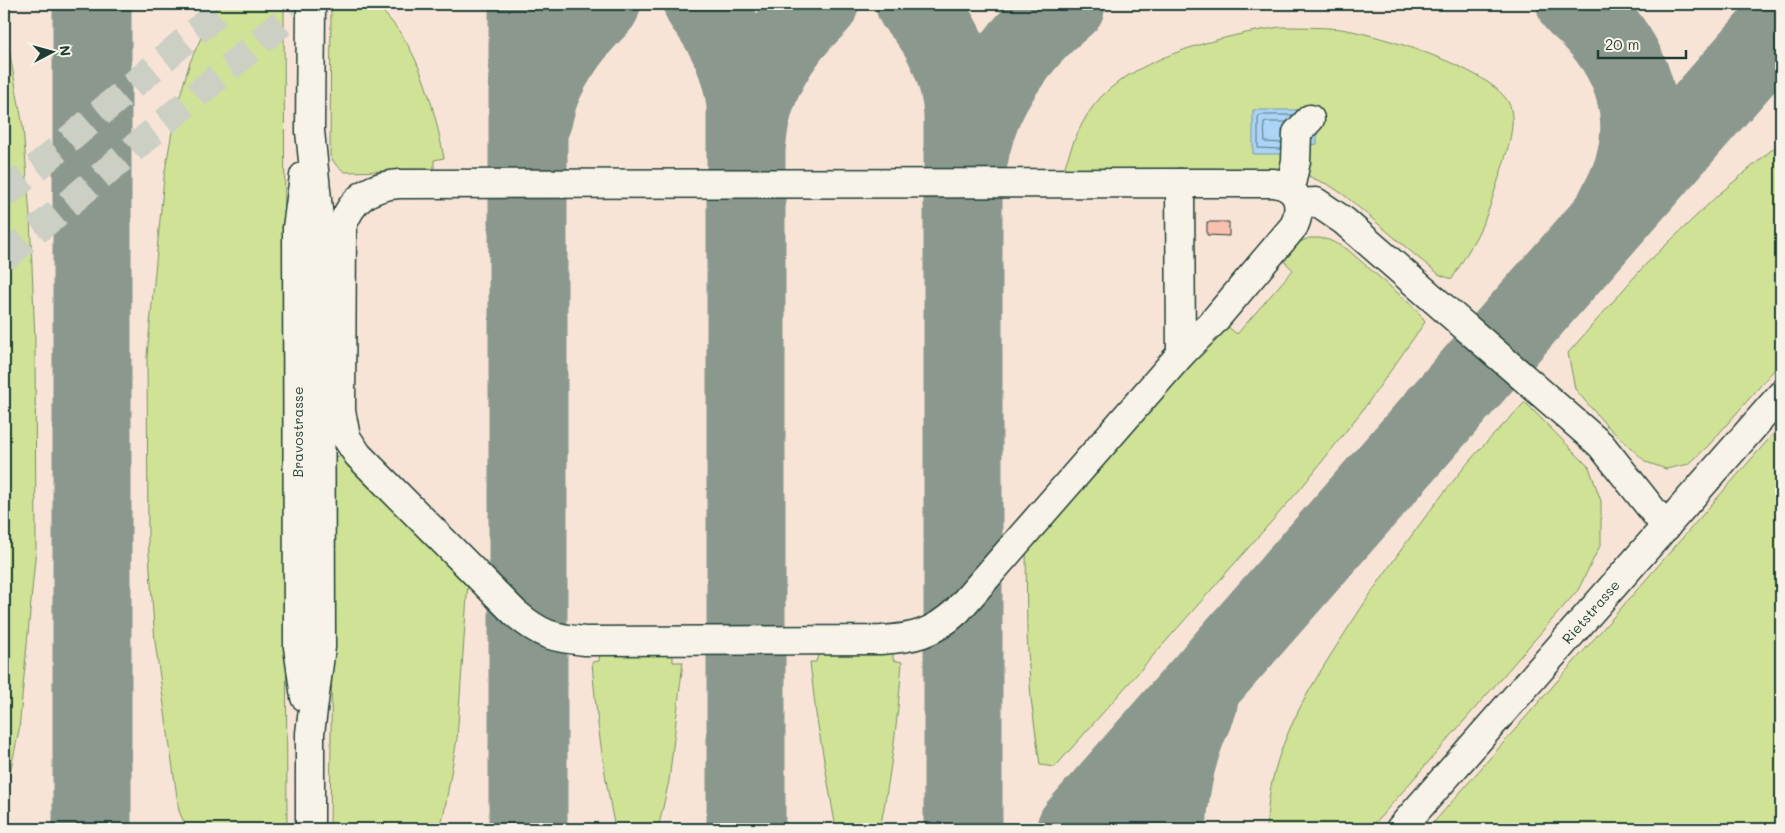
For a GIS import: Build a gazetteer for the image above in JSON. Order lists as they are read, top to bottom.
{
  "streets": {
    "lane": ["Bravostrasse", "Rietstrasse"]
  },
  "scale_bar": "20 m",
  "north": "right"
}
